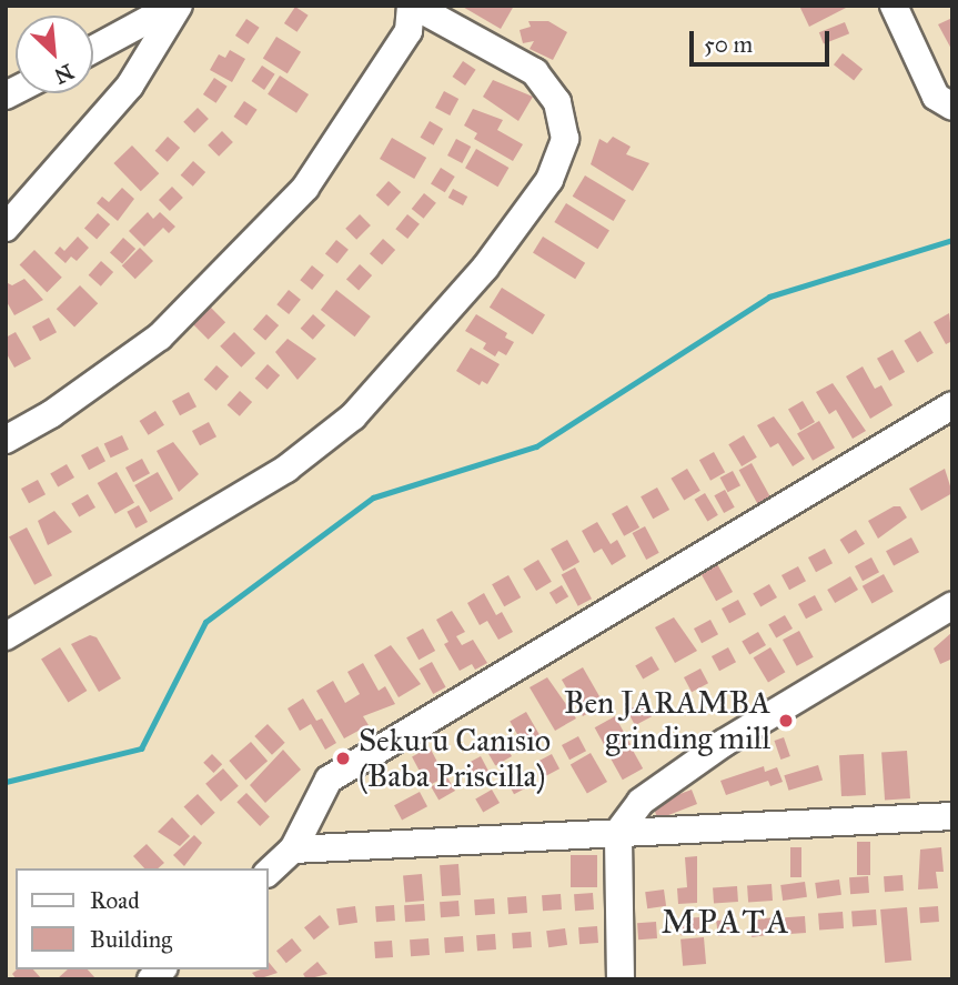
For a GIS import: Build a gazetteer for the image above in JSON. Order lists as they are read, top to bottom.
{
  "districts": ["MPATA"],
  "places": ["Ben JARAMBA grinding mill", "Sekuru Canisio (Baba Priscilla)"],
  "legend": ["Road", "Building"],
  "scale_bar": "50 m",
  "north": "bottom right"
}
